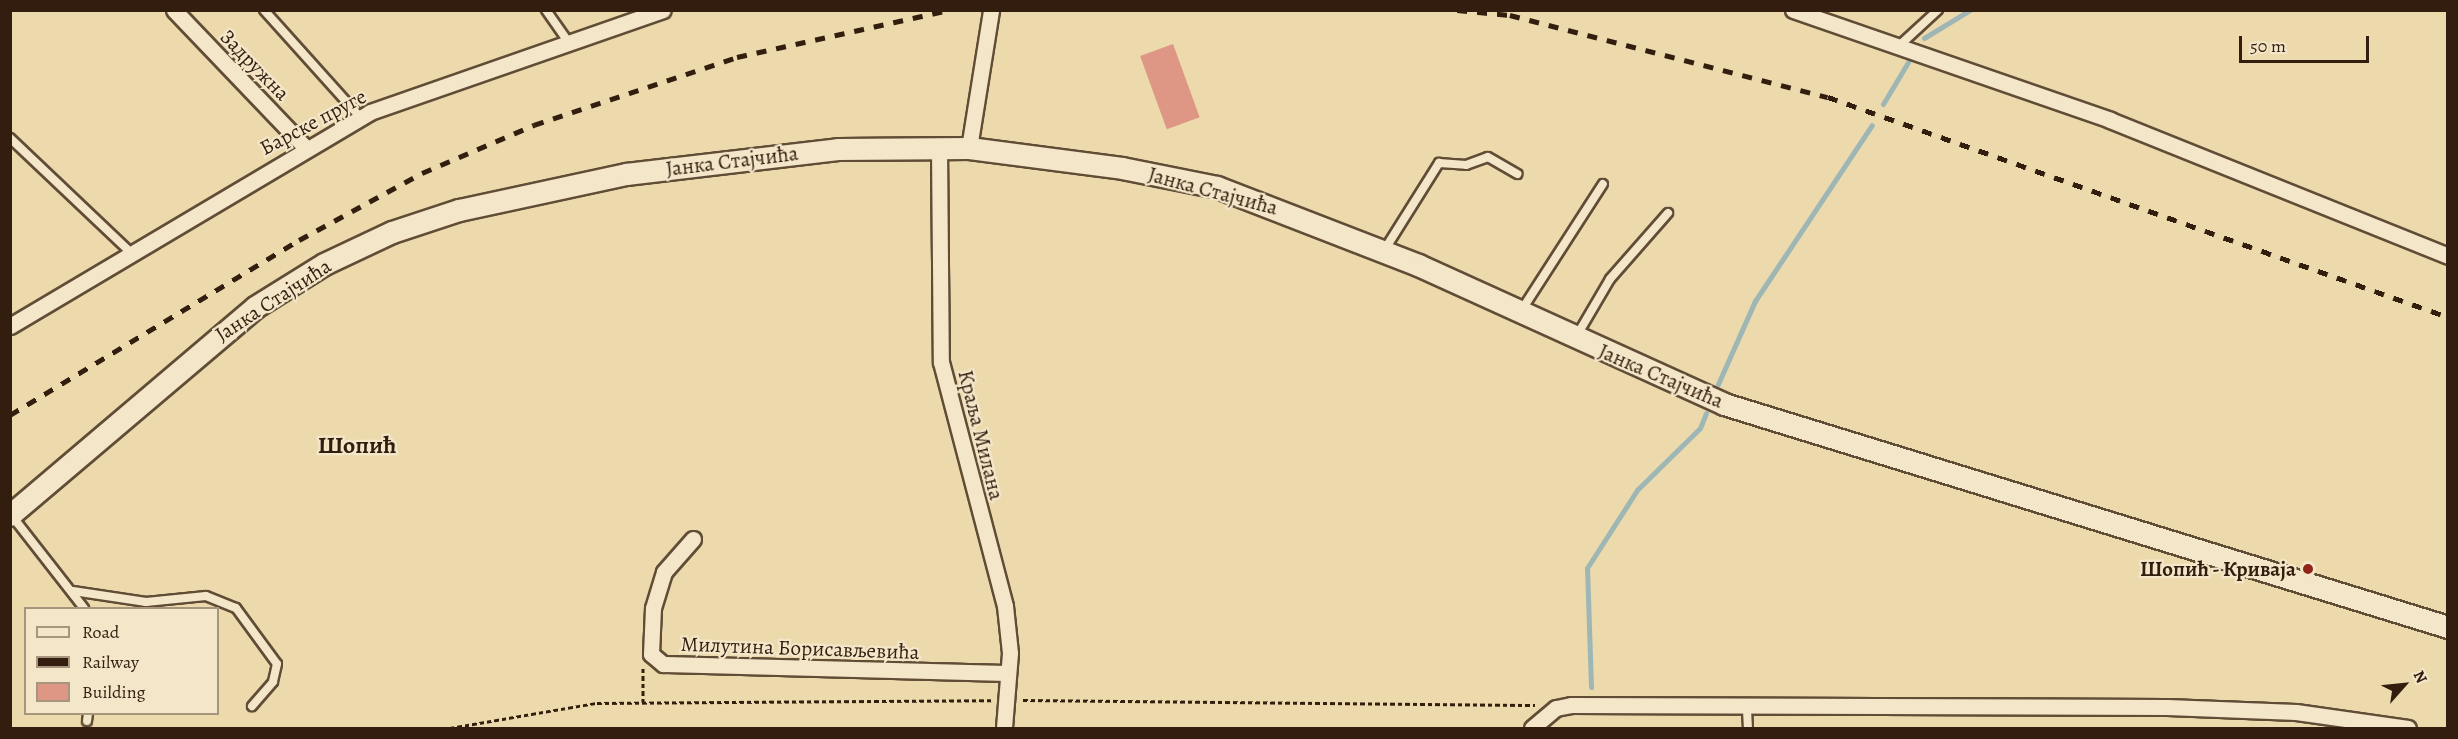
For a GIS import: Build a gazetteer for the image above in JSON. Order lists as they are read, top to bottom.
{
  "streets": {
    "street": [
      "Задружна",
      "Барске пруге",
      "Јанка Стајчића",
      "Краља Милана",
      "Милутина Борисављевића"
    ]
  },
  "crossings": [
    ["Задружна", "Барске пруге"],
    ["Јанка Стајчића", "Краља Милана"],
    ["Краља Милана", "Милутина Борисављевића"]
  ],
  "districts": ["Шопић"],
  "places": ["Шопић - Криваја"],
  "legend": ["Road", "Railway", "Building"],
  "scale_bar": "50 m",
  "north": "top right"
}
